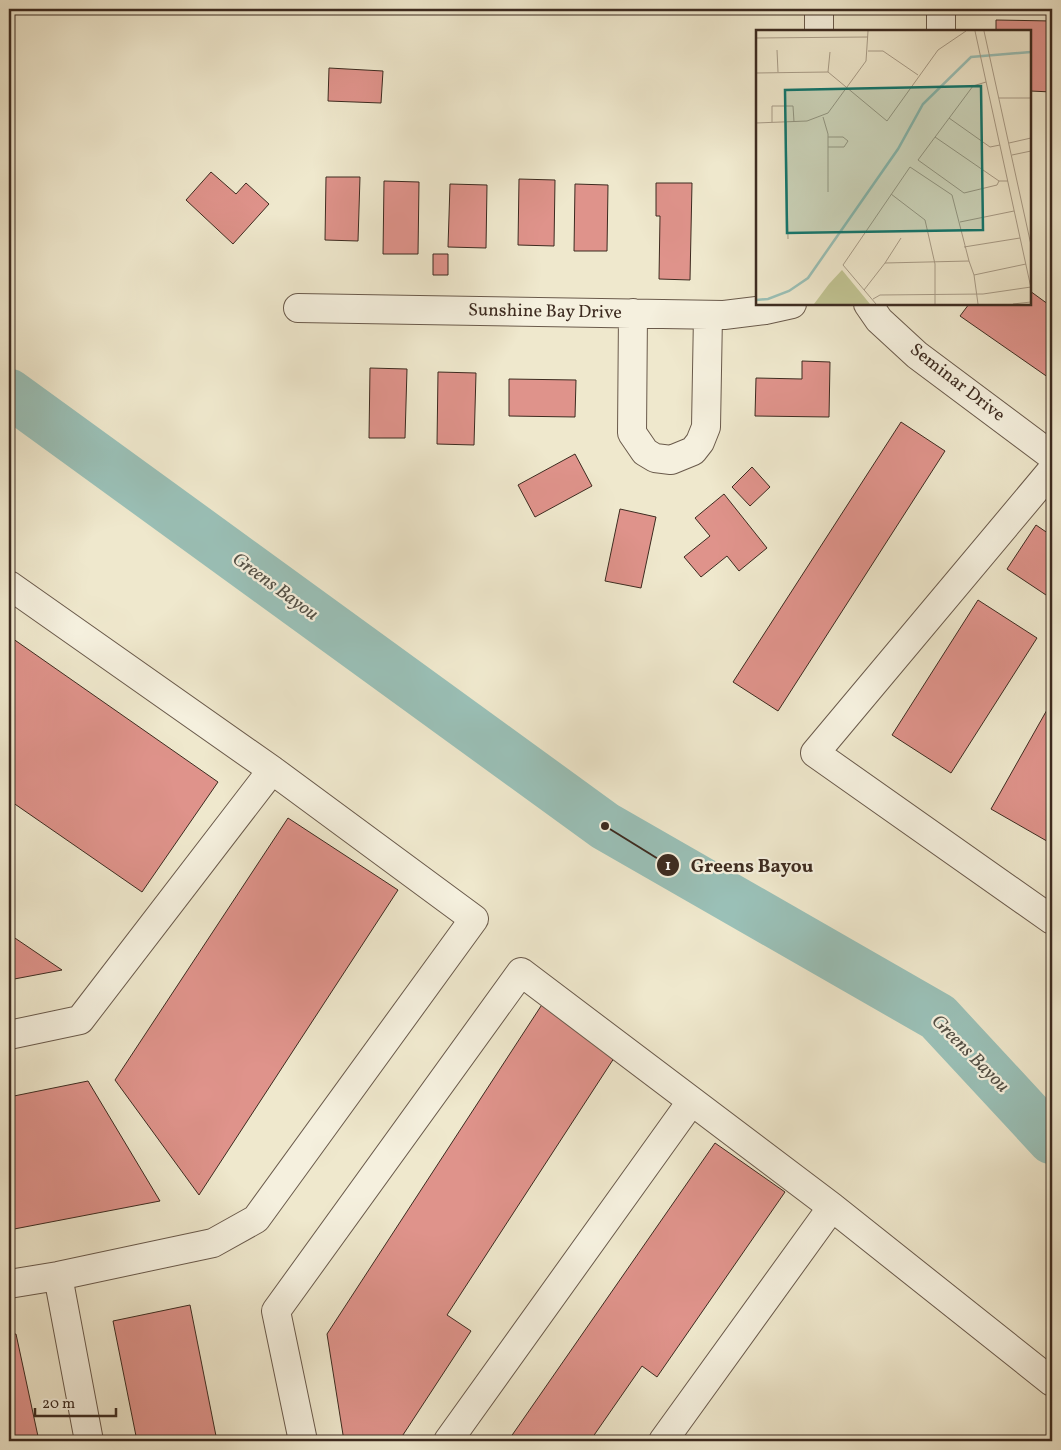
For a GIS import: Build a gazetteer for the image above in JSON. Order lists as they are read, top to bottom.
{
  "streets": {
    "street": ["Sunshine Bay Drive", "Seminar Drive"]
  },
  "water": ["Greens Bayou"],
  "places": ["Greens Bayou"],
  "scale_bar": "20 m"
}
